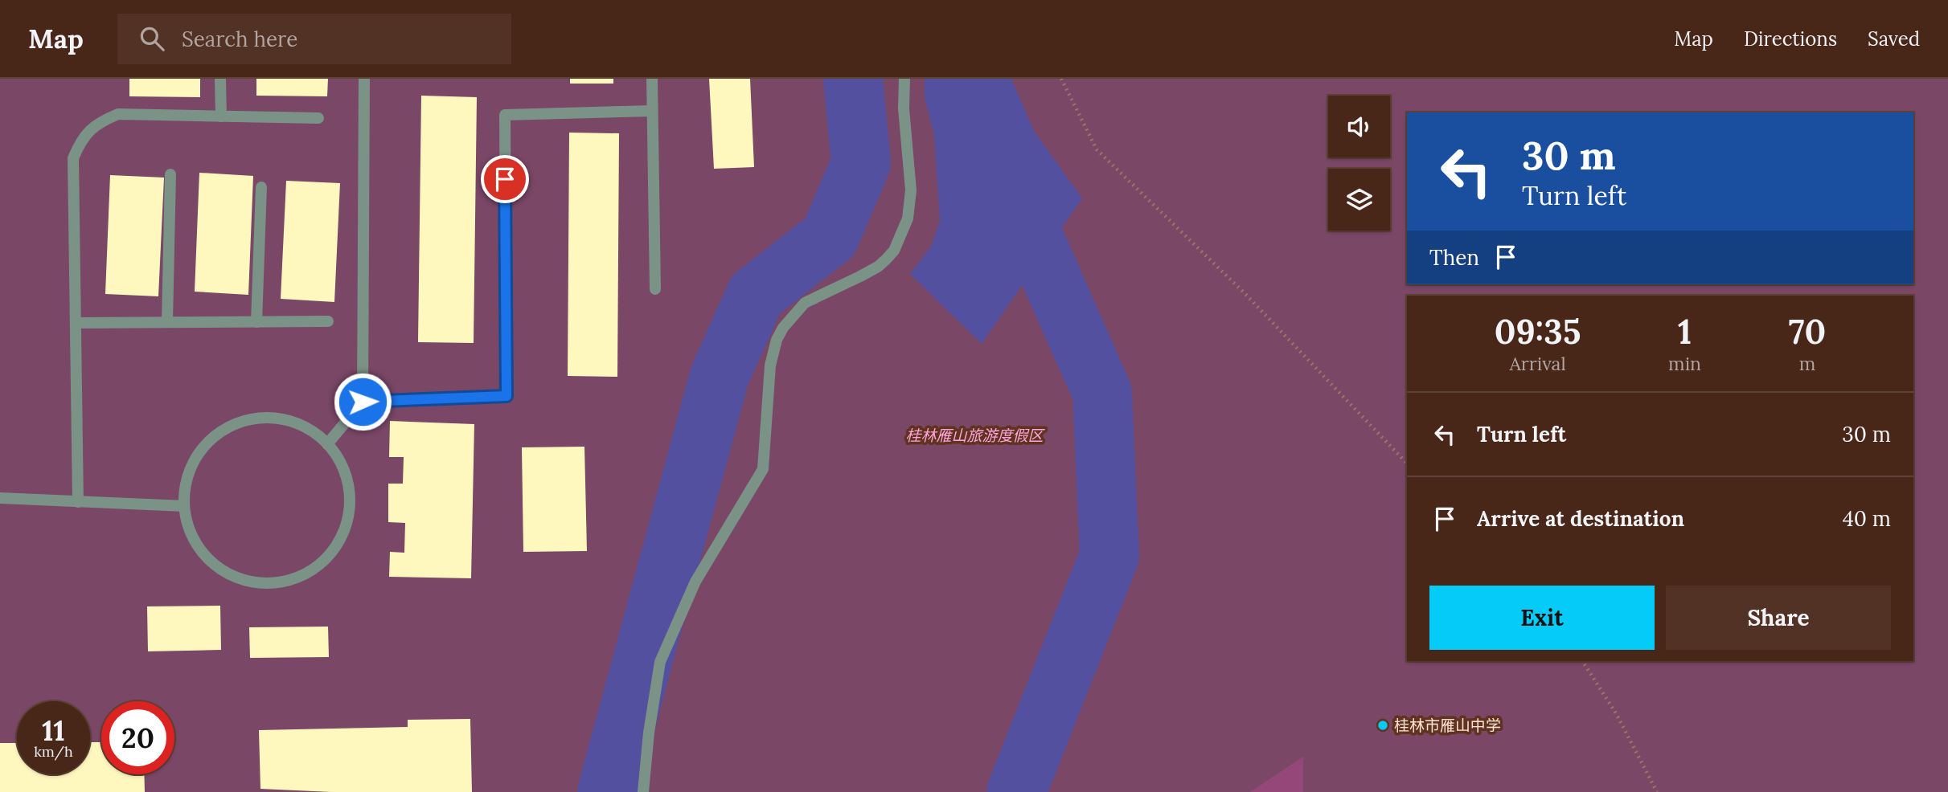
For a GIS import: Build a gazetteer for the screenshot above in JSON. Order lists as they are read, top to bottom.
{
  "parks": ["桂林雁山旅游度假区"],
  "places": ["桂林市雁山中学"],
  "page": {
    "header": "Map",
    "search": "Search here",
    "nav": ["Map", "Directions", "Saved"],
    "turn": ["30 m", "Turn left"],
    "then": "Then",
    "eta": [
      "09:35",
      "Arrival",
      "1",
      "min",
      "70",
      "m"
    ],
    "list": [
      {
        "name": "Turn left",
        "value": "30 m"
      },
      {
        "name": "Arrive at destination",
        "value": "40 m"
      }
    ],
    "buttons": ["Exit", "Share"],
    "speed": "11 km/h",
    "limit": "20"
  }
}
